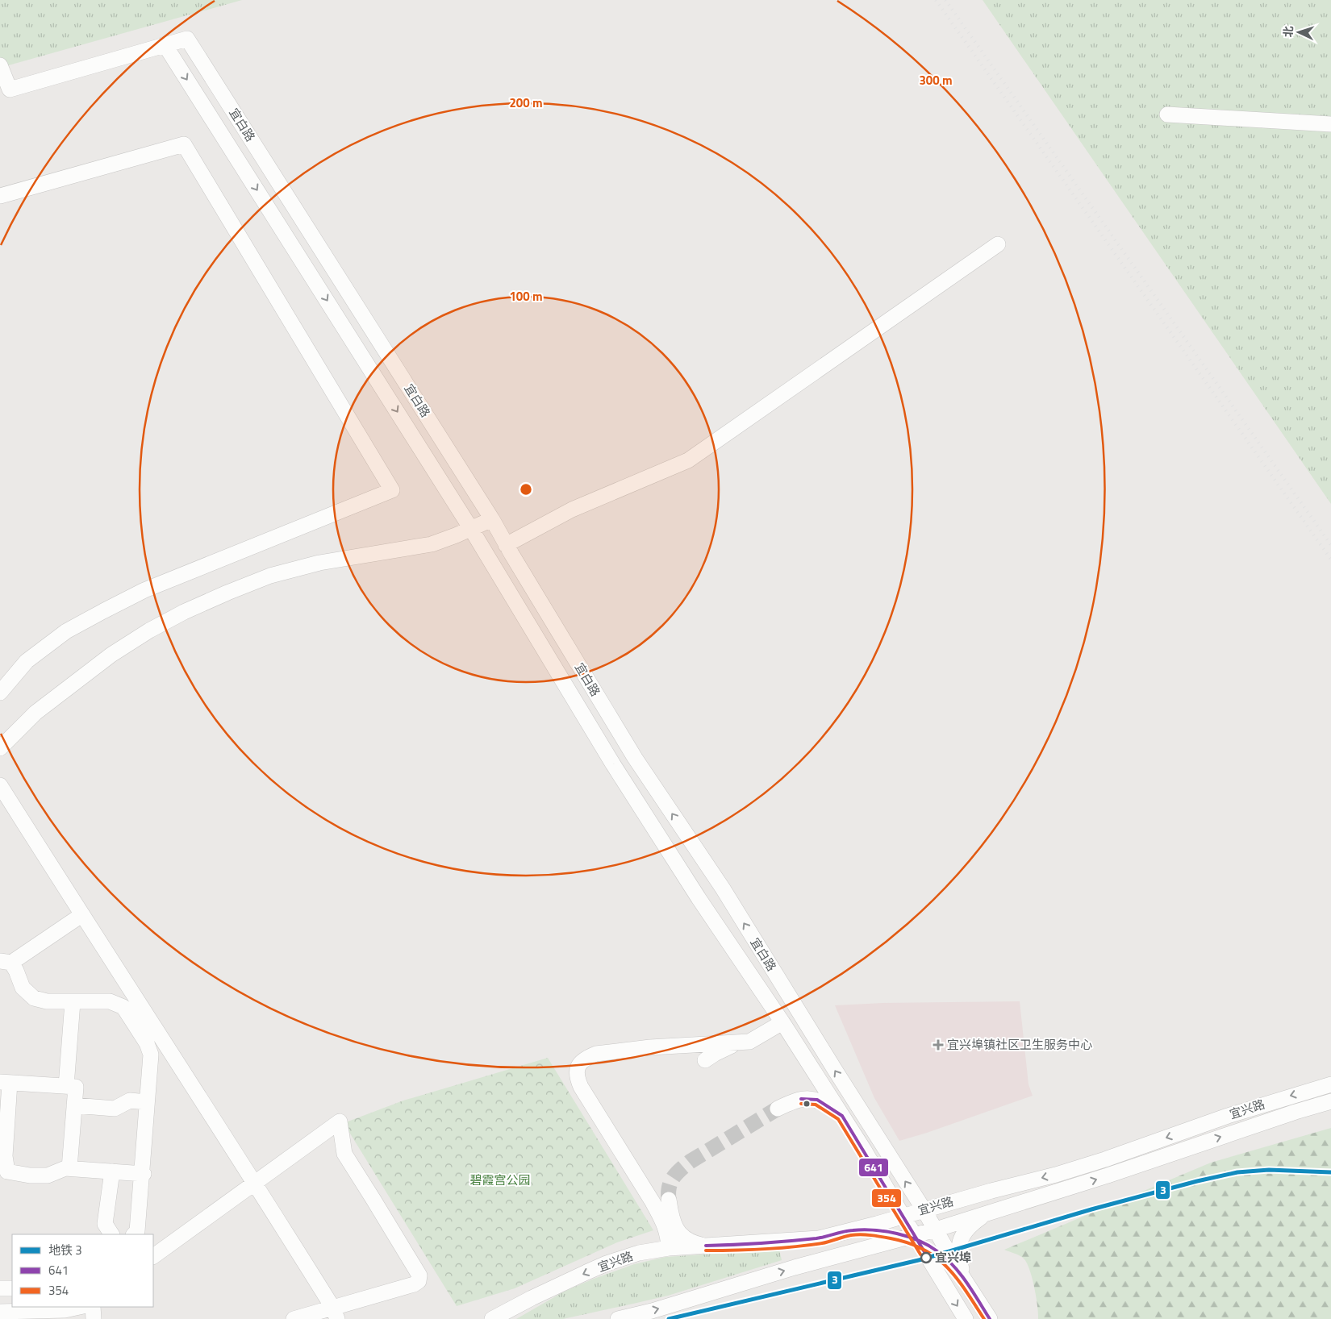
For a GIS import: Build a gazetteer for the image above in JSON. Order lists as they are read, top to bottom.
{
  "streets": {
    "street": ["宜白路", "宜兴路"]
  },
  "crossings": [
    ["宜白路", "宜兴路"]
  ],
  "parks": ["碧霞宫公园"],
  "places": {
    "health": ["宜兴埠镇社区卫生服务中心"],
    "other": ["宜兴埠"]
  },
  "lines": ["transit line 641", "transit line 354", "metro line 3"],
  "legend": ["地铁 3", "641", "354"],
  "north": "left",
  "rings": ["300 m", "200 m", "100 m"]
}
